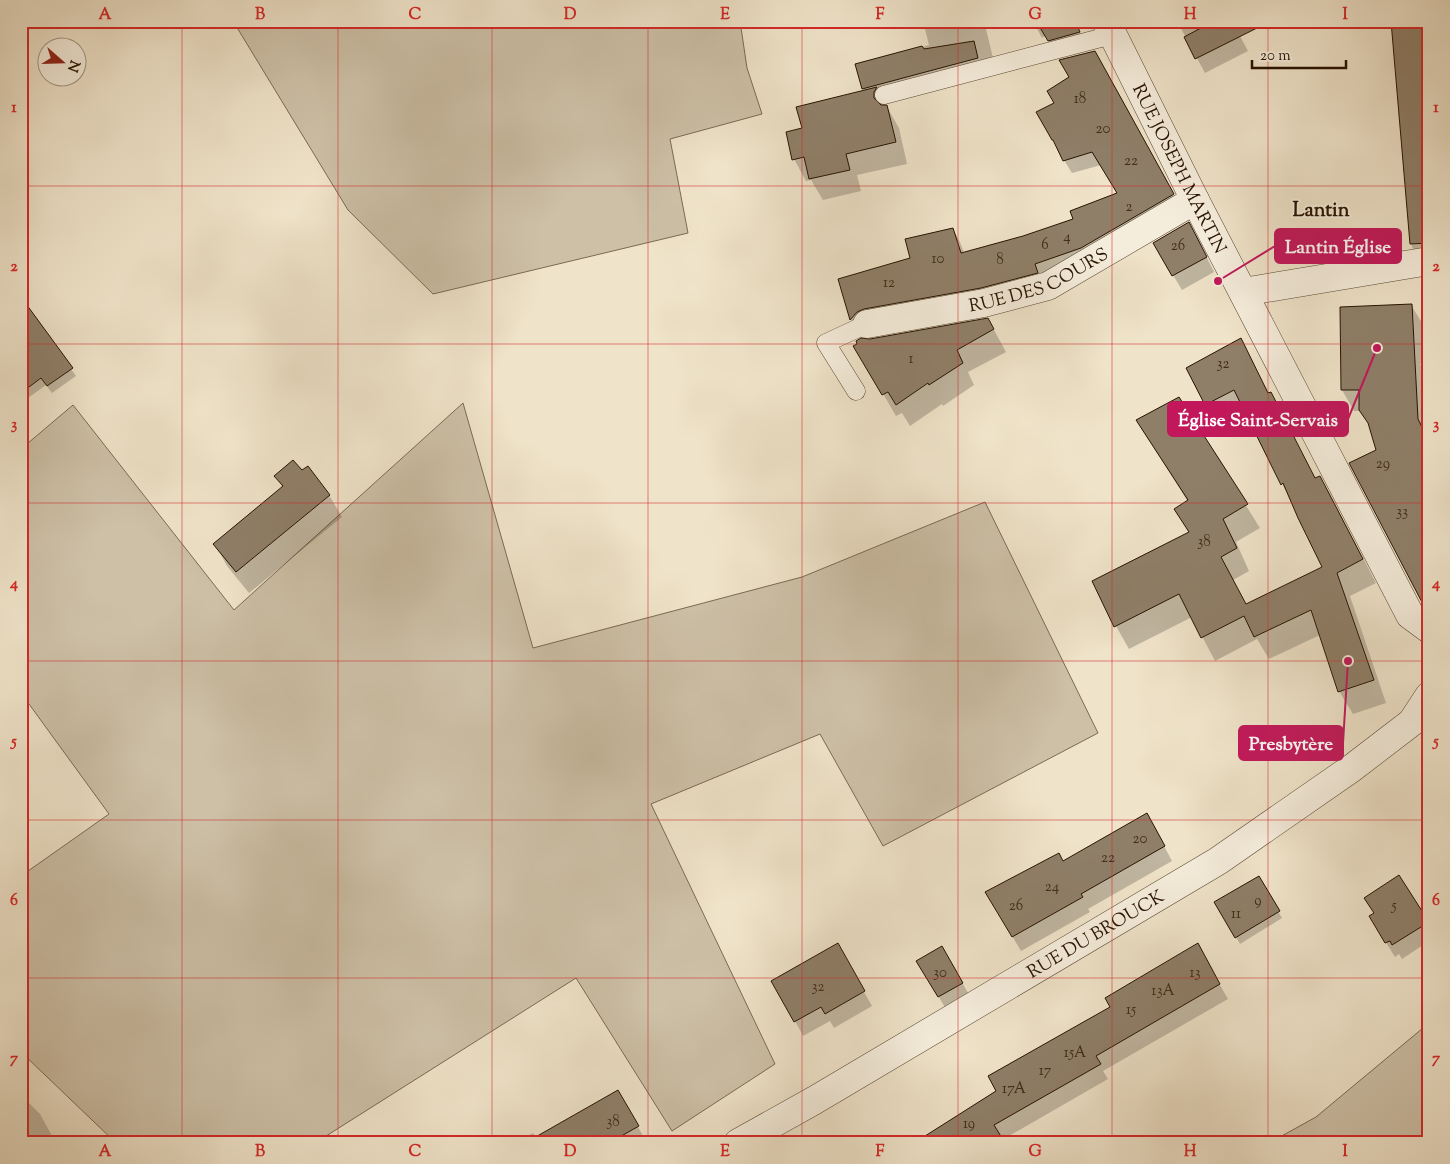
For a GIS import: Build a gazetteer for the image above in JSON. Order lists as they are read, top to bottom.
{
  "streets": {
    "street": ["RUE JOSEPH MARTIN", "RUE DES COURS", "RUE DU BROUCK"]
  },
  "crossings": [
    ["RUE JOSEPH MARTIN", "RUE DES COURS"]
  ],
  "districts": ["Lantin"],
  "places": ["Lantin Église", "Église Saint-Servais", "Presbytère"],
  "house_numbers": [
    "18",
    "20",
    "22",
    "2",
    "4",
    "6",
    "26",
    "10",
    "8",
    "12",
    "1",
    "32",
    "29",
    "33",
    "38",
    "20",
    "22",
    "24",
    "9",
    "26",
    "5",
    "11",
    "30",
    "13",
    "32",
    "13A",
    "15",
    "15A",
    "17",
    "17A",
    "38",
    "19"
  ],
  "scale_bar": "20 m",
  "north": "right",
  "grid": {
    "columns": [
      "A",
      "B",
      "C",
      "D",
      "E",
      "F",
      "G",
      "H",
      "I"
    ],
    "rows": [
      "1",
      "2",
      "3",
      "4",
      "5",
      "6",
      "7"
    ]
  }
}
